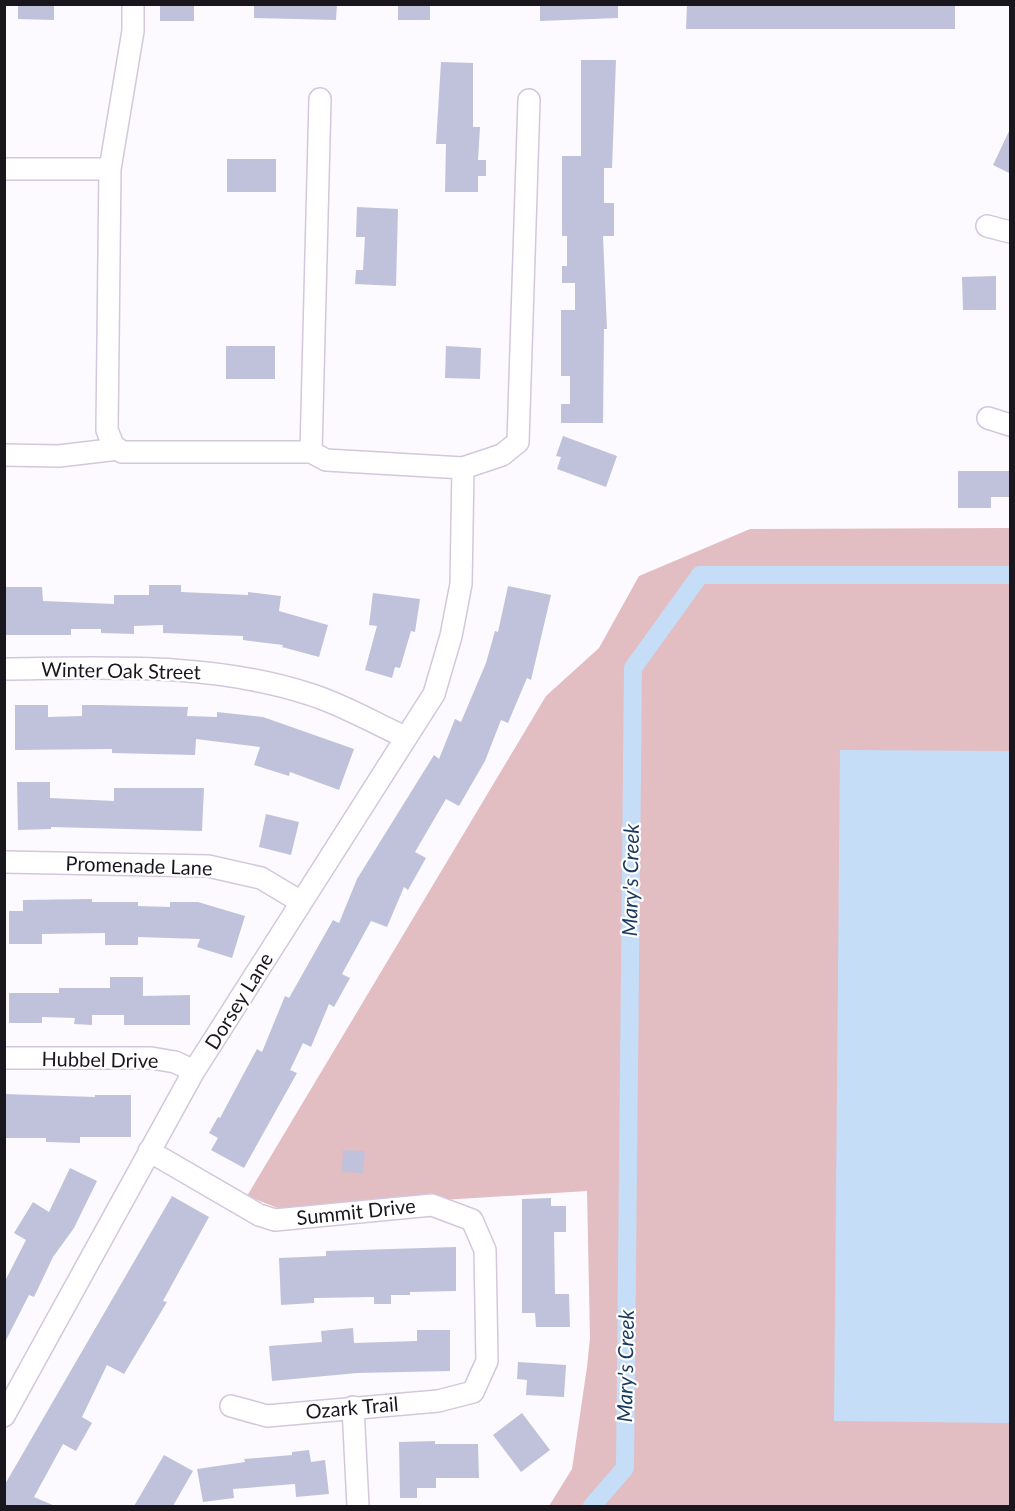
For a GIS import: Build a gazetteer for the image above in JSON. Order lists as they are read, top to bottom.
{
  "streets": {
    "street": [
      "Winter Oak Street",
      "Promenade Lane",
      "Dorsey Lane",
      "Hubbel Drive",
      "Summit Drive",
      "Ozark Trail"
    ]
  },
  "crossings": [
    ["Winter Oak Street", "Dorsey Lane"],
    ["Promenade Lane", "Dorsey Lane"],
    ["Dorsey Lane", "Hubbel Drive"],
    ["Dorsey Lane", "Summit Drive"],
    ["Summit Drive", "Ozark Trail"]
  ],
  "water": ["Mary's Creek"]
}
